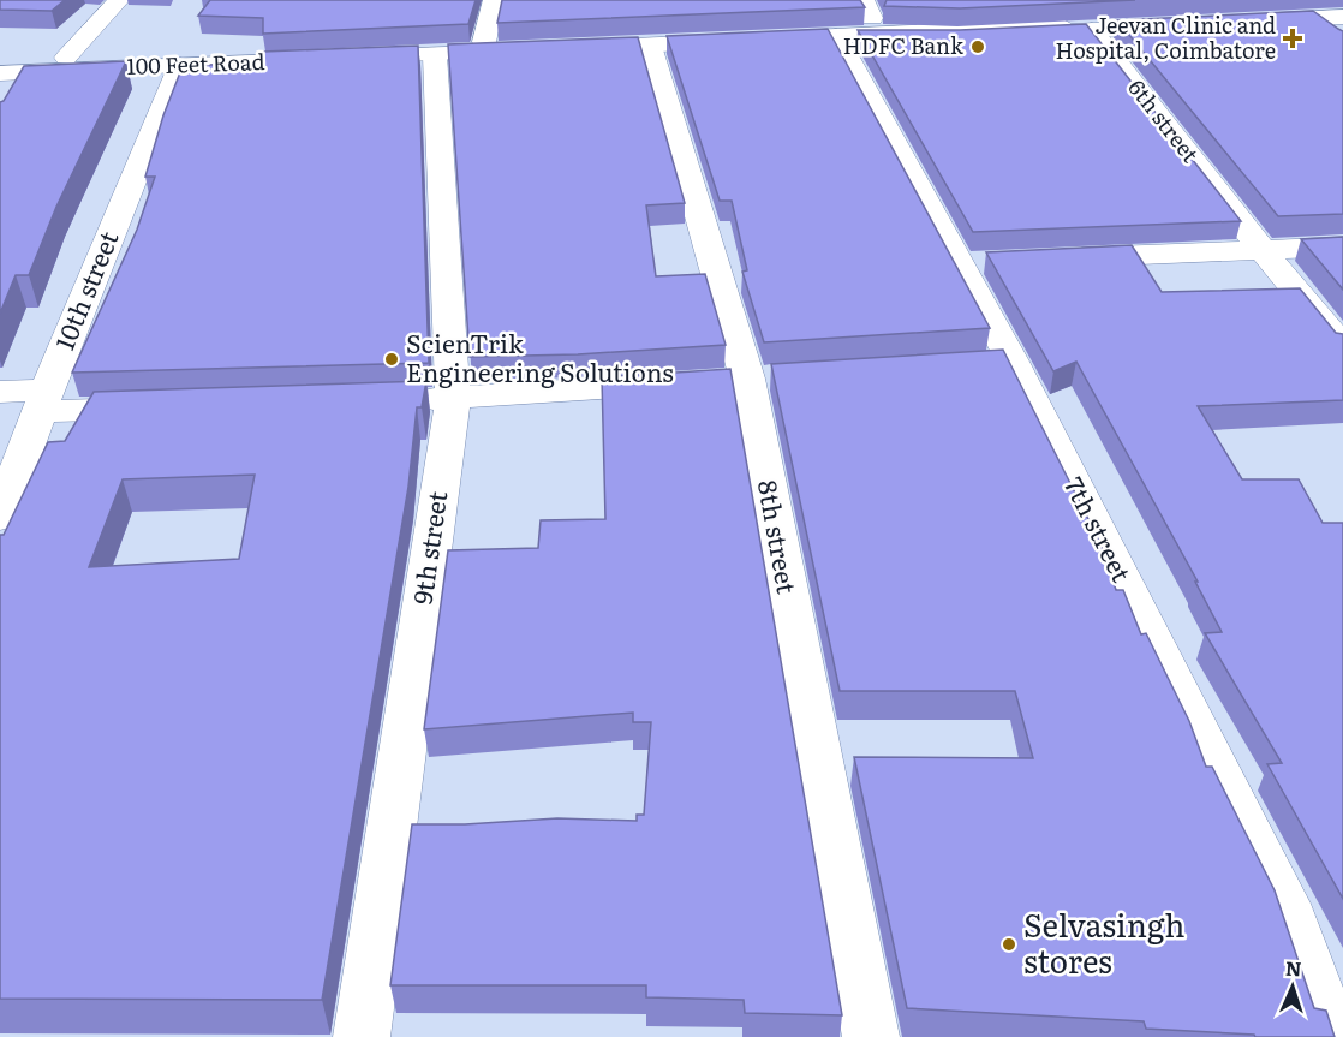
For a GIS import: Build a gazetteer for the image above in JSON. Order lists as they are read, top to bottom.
{
  "streets": {
    "street": [
      "100 Feet Road",
      "6th street",
      "10th street",
      "7th street",
      "8th street",
      "9th street"
    ]
  },
  "crossings": [
    ["100 Feet Road", "10th street"],
    ["100 Feet Road", "9th street"]
  ],
  "places": {
    "health": ["Jeevan Clinic and Hospital, Coimbatore"],
    "other": ["HDFC Bank", "ScienTrik Engineering Solutions", "Selvasingh stores"]
  },
  "north": "top"
}
